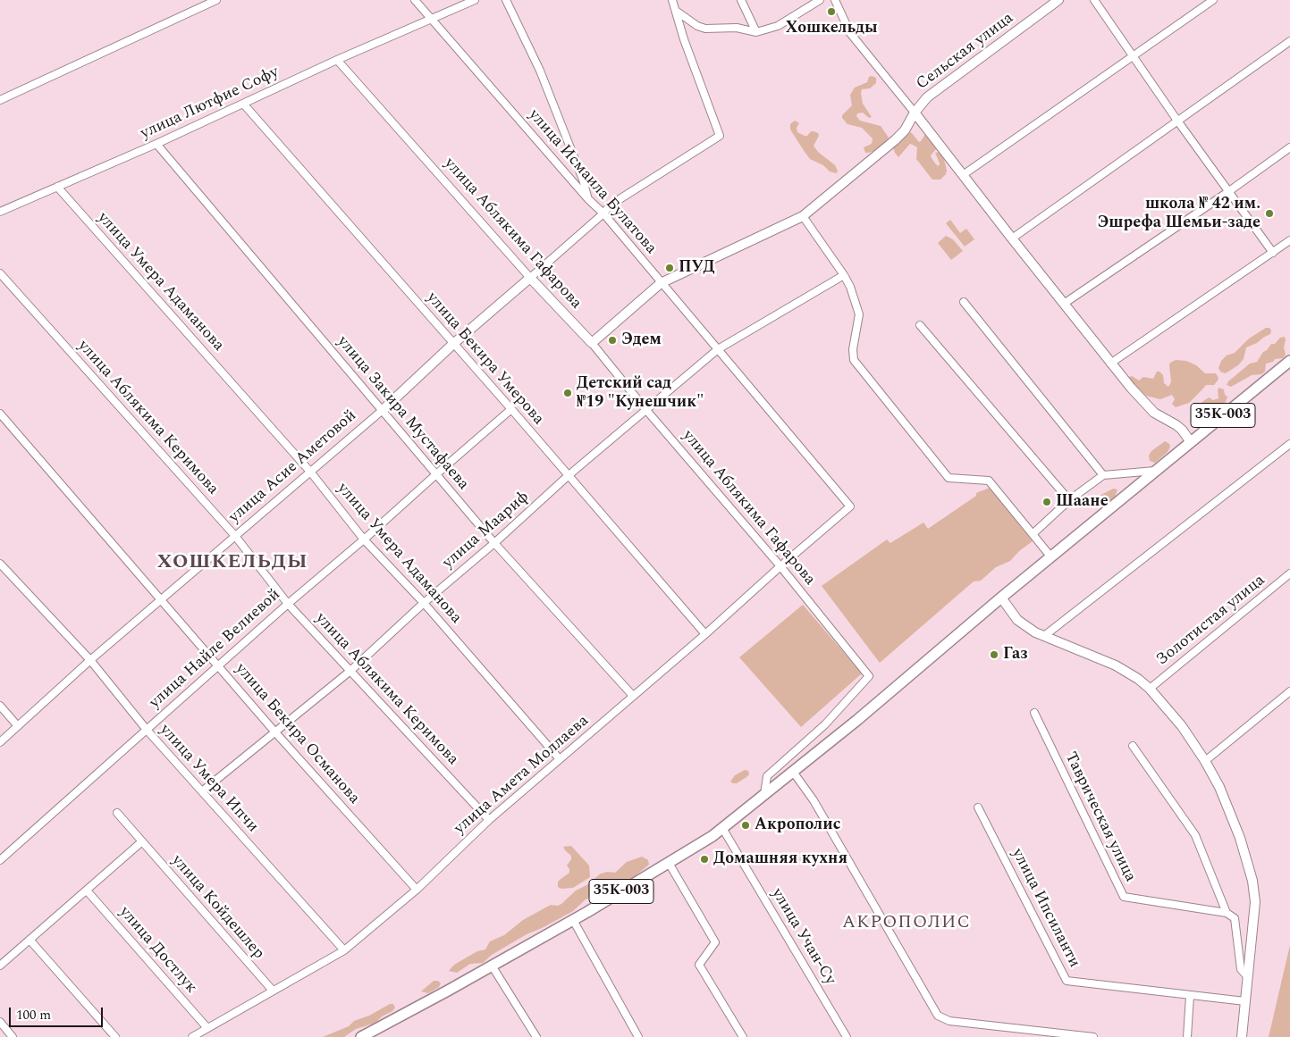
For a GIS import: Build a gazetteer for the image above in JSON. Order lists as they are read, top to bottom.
{
  "streets": {
    "main road": [
      "Сельская улица",
      "улица Аблякима Гафарова",
      "35К-003",
      "улица Асие Аметовой"
    ],
    "street": [
      "улица Лютфие Софу",
      "улица Исмаила Булатова",
      "улица Умера Адаманова",
      "улица Бекира Умерова",
      "улица Закира Мустафаева",
      "улица Аблякима Керимова",
      "улица Маариф",
      "Золотистая улица",
      "улица Найле Велиевой",
      "улица Бекира Османова",
      "улица Амета Моллаева",
      "улица Умера Ипчи",
      "Таврическая улица",
      "улица Койдешлер",
      "улица Ипсиланти",
      "улица Учан-Су",
      "улица Достлук"
    ]
  },
  "crossings": [
    ["Сельская улица", "улица Исмаила Булатова"],
    ["улица Лютфие Софу", "улица Исмаила Булатова"],
    ["улица Лютфие Софу", "улица Аблякима Гафарова"],
    ["улица Лютфие Софу", "улица Умера Адаманова"],
    ["улица Лютфие Софу", "улица Бекира Умерова"],
    ["улица Лютфие Софу", "улица Закира Мустафаева"],
    ["улица Исмаила Булатова", "улица Асие Аметовой"],
    ["улица Исмаила Булатова", "улица Маариф"],
    ["улица Исмаила Булатова", "улица Амета Моллаева"],
    ["улица Аблякима Гафарова", "35К-003"],
    ["улица Аблякима Гафарова", "улица Асие Аметовой"],
    ["улица Аблякима Гафарова", "улица Маариф"],
    ["улица Аблякима Гафарова", "улица Амета Моллаева"],
    ["улица Умера Адаманова", "улица Асие Аметовой"],
    ["улица Умера Адаманова", "улица Маариф"],
    ["улица Умера Адаманова", "улица Найле Велиевой"],
    ["улица Умера Адаманова", "улица Амета Моллаева"],
    ["улица Бекира Умерова", "улица Асие Аметовой"],
    ["улица Бекира Умерова", "улица Маариф"],
    ["улица Бекира Умерова", "улица Найле Велиевой"],
    ["улица Бекира Умерова", "улица Амета Моллаева"],
    ["улица Закира Мустафаева", "улица Асие Аметовой"],
    ["улица Закира Мустафаева", "улица Маариф"],
    ["улица Закира Мустафаева", "улица Найле Велиевой"],
    ["улица Закира Мустафаева", "улица Амета Моллаева"],
    ["35К-003", "улица Учан-Су"],
    ["улица Аблякима Керимова", "улица Асие Аметовой"],
    ["улица Аблякима Керимова", "улица Маариф"],
    ["улица Аблякима Керимова", "улица Найле Велиевой"],
    ["улица Аблякима Керимова", "улица Амета Моллаева"],
    ["улица Асие Аметовой", "улица Бекира Османова"],
    ["улица Асие Аметовой", "улица Умера Ипчи"],
    ["улица Маариф", "улица Бекира Османова"],
    ["улица Маариф", "улица Умера Ипчи"],
    ["улица Найле Велиевой", "улица Бекира Османова"],
    ["улица Найле Велиевой", "улица Умера Ипчи"],
    ["улица Бекира Османова", "улица Амета Моллаева"],
    ["улица Амета Моллаева", "улица Умера Ипчи"],
    ["улица Амета Моллаева", "улица Койдешлер"],
    ["улица Амета Моллаева", "улица Достлук"]
  ],
  "districts": ["ХОШКЕЛЬДЫ", "АКРОПОЛИС"],
  "places": [
    "Хошкельды",
    "школа № 42 им. Эшрефа Шемьи-заде",
    "ПУД",
    "Эдем",
    "Детский сад №19 \"Кунешчик\"",
    "Шаане",
    "Газ",
    "Акрополис",
    "Домашняя кухня"
  ],
  "scale_bar": "100 m"
}
